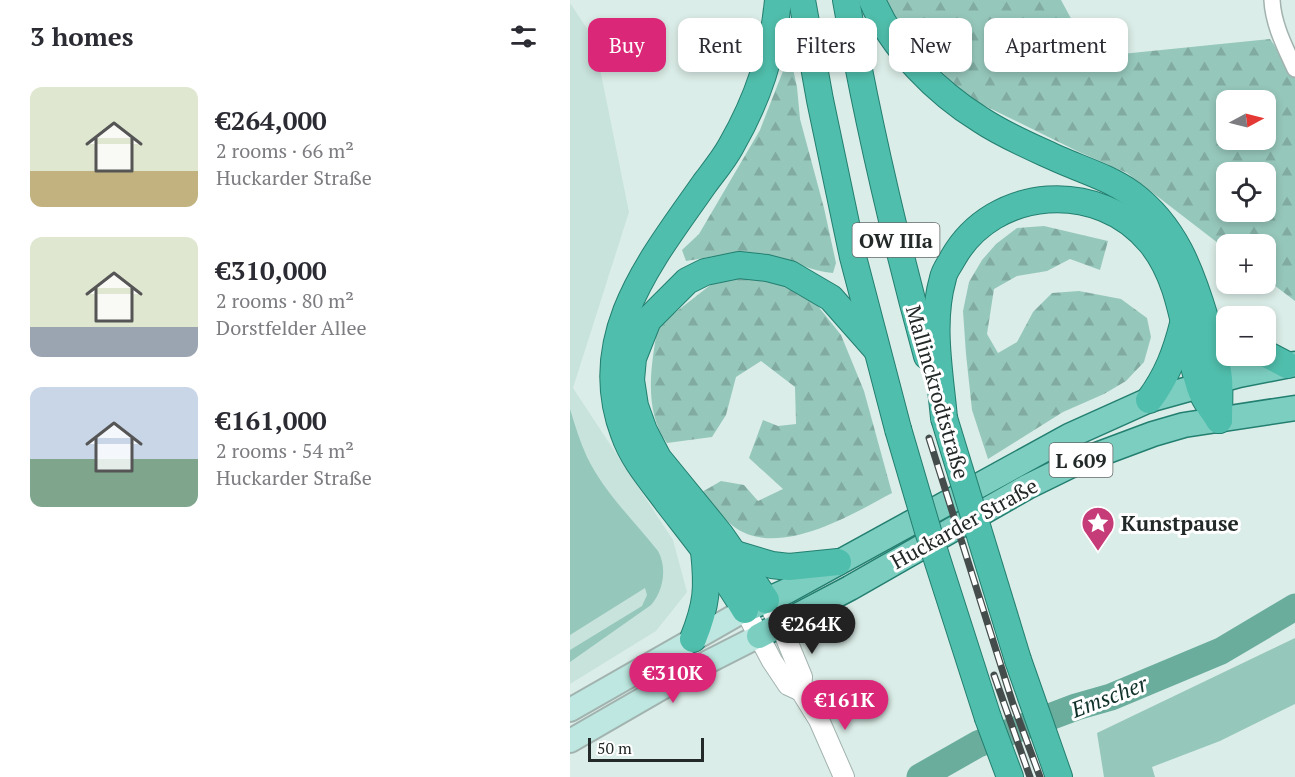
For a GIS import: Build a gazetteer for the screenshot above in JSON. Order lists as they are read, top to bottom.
{
  "streets": {
    "highway": ["OW IIIa", "Mallinckrodtstraße"],
    "main road": ["L 609", "Huckarder Straße"]
  },
  "crossings": [
    ["L 609", "Huckarder Straße"]
  ],
  "water": ["Emscher"],
  "places": {
    "place": ["Kunstpause"]
  },
  "scale_bar": "50 m",
  "north": "right",
  "page": {
    "heading": "3 homes",
    "chip": [
      "Buy",
      "Rent",
      "Filters",
      "New",
      "Apartment"
    ],
    "list": [
      {
        "name": "€264,000",
        "note": "2 rooms · 66 m² · Huckarder Straße"
      },
      {
        "name": "€310,000",
        "note": "2 rooms · 80 m² · Dorstfelder Allee"
      },
      {
        "name": "€161,000",
        "note": "2 rooms · 54 m² · Huckarder Straße"
      }
    ],
    "map_buttons": ["+", "−"],
    "price": ["€264K", "€310K", "€161K"],
    "scale": "50 m"
  }
}
